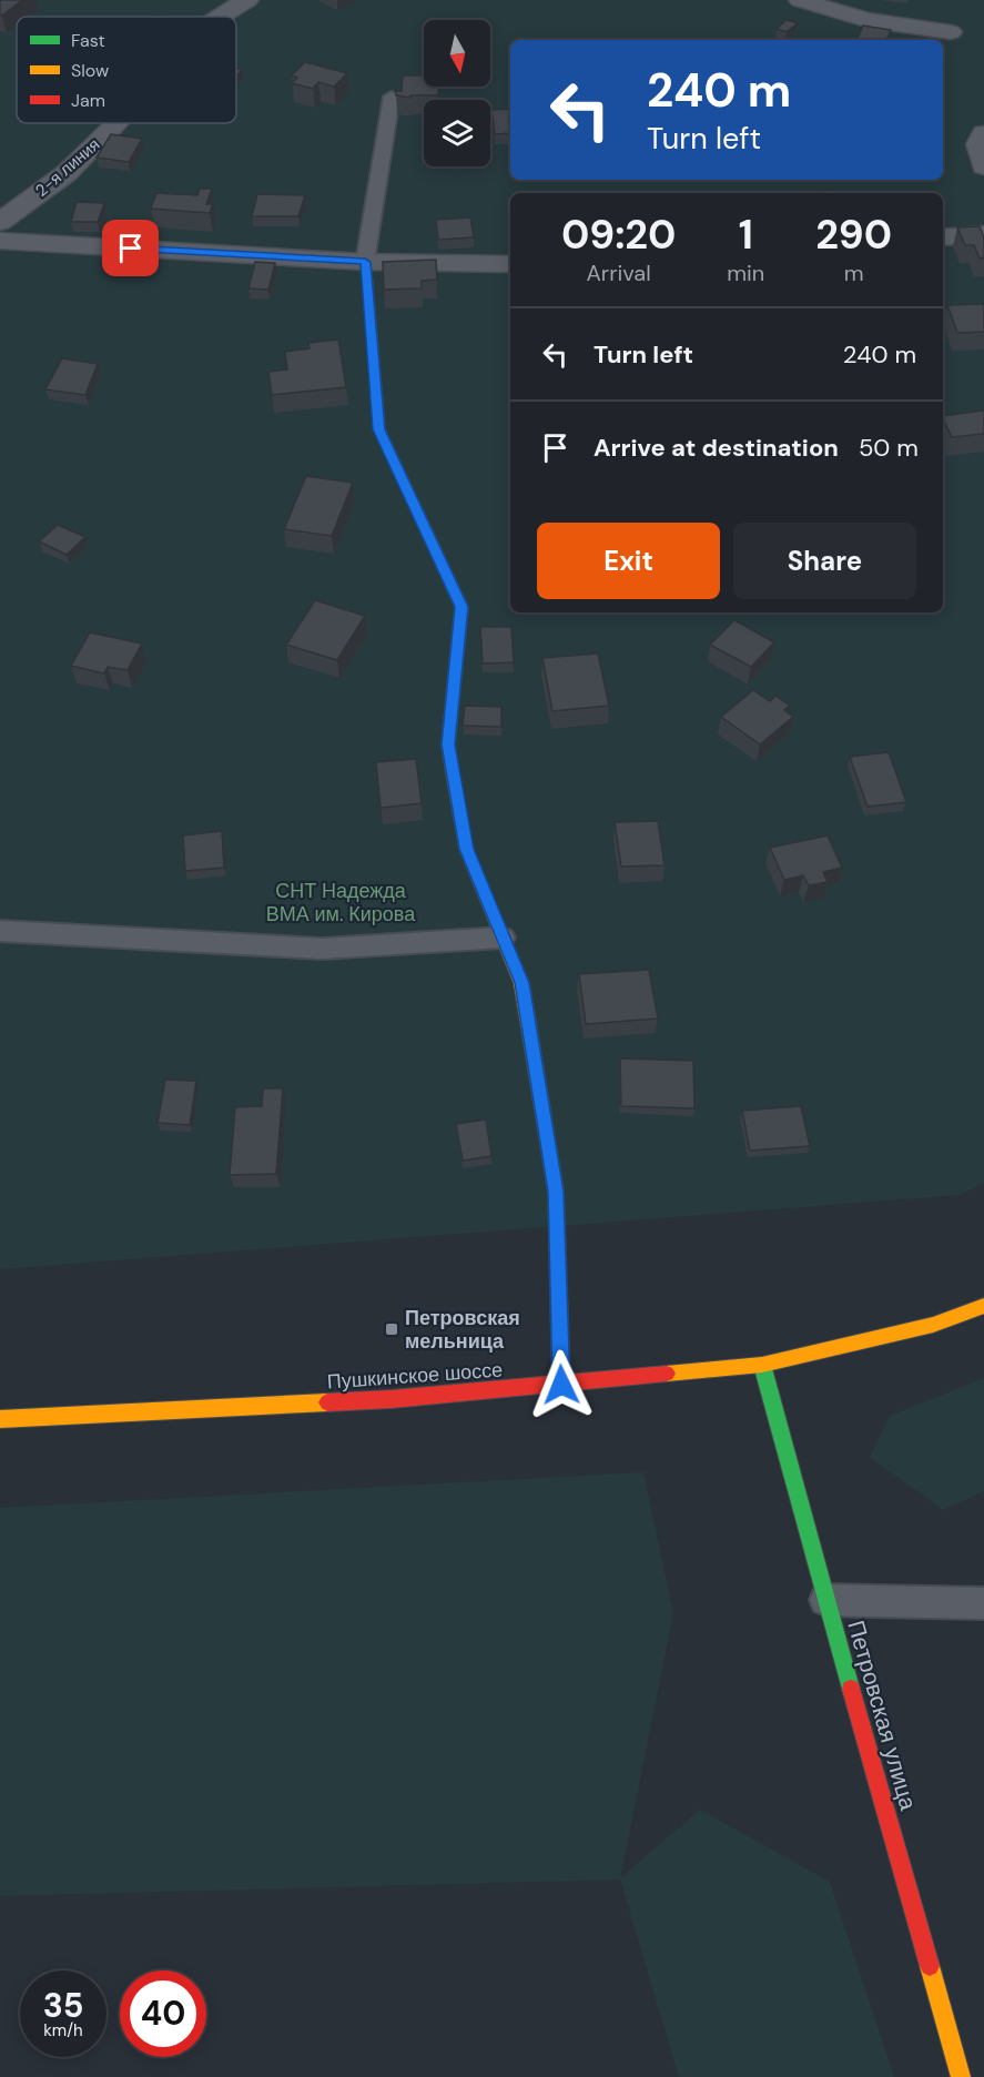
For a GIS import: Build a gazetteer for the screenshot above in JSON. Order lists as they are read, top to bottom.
{
  "streets": {
    "street": ["2-я линия", "Пушкинское шоссе", "Петровская улица"]
  },
  "crossings": [
    ["Пушкинское шоссе", "Петровская улица"]
  ],
  "parks": ["СНТ Надежда ВМА им. Кирова"],
  "places": {
    "transit": ["Петровская мельница"]
  },
  "legend": ["Fast", "Slow", "Jam"],
  "north": "bottom",
  "page": {
    "turn": ["240 m", "Turn left"],
    "eta": [
      "09:20",
      "Arrival",
      "1",
      "min",
      "290",
      "m"
    ],
    "list": [
      {
        "name": "Turn left",
        "value": "240 m"
      },
      {
        "name": "Arrive at destination",
        "value": "50 m"
      }
    ],
    "buttons": ["Exit", "Share"],
    "speed": "35 km/h",
    "limit": "40"
  }
}
